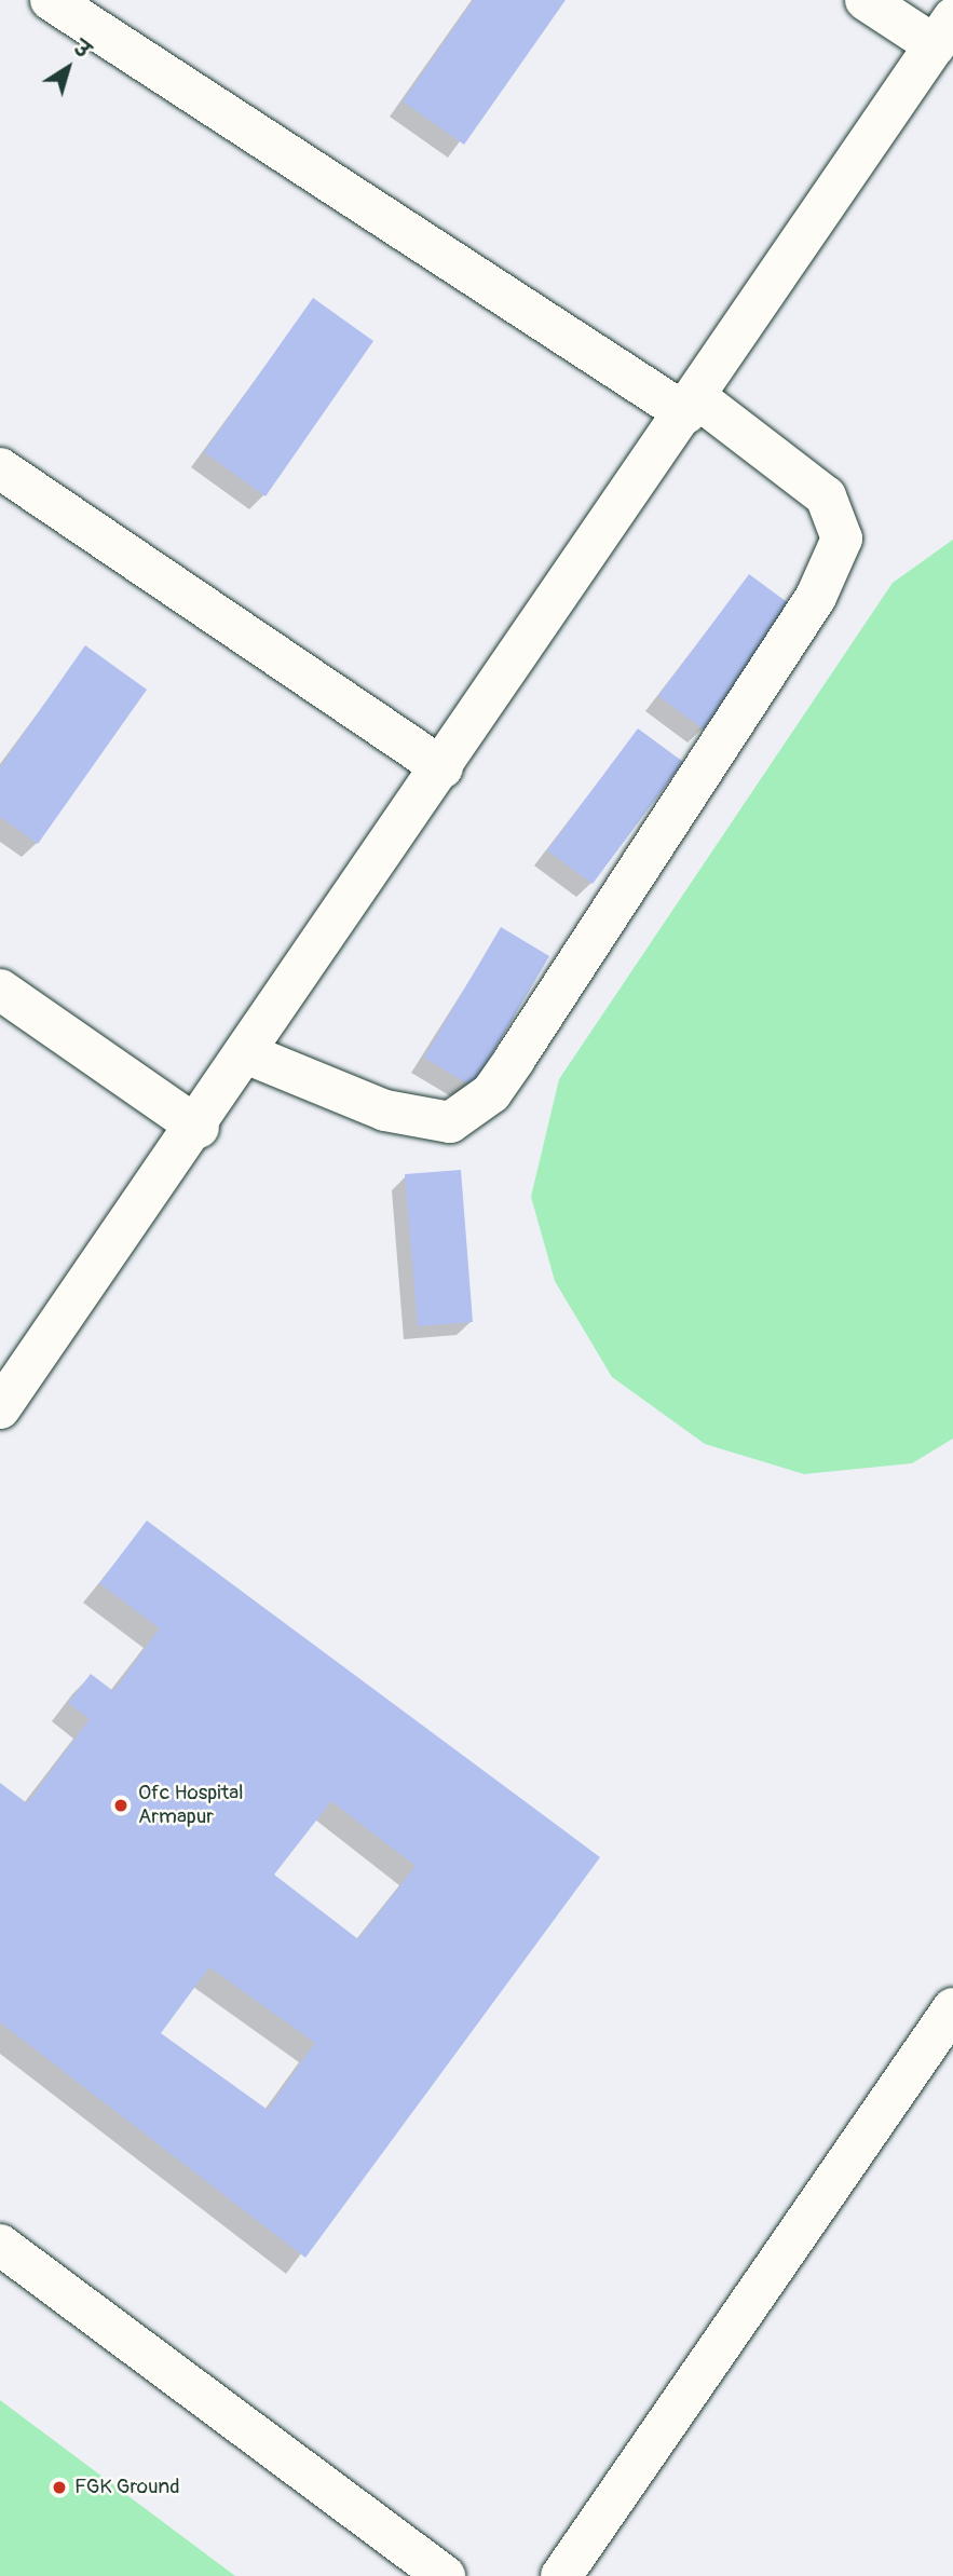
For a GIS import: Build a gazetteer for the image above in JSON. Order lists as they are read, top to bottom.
{
  "places": ["Ofc Hospital Armapur", "FGK Ground"],
  "north": "top right"
}
